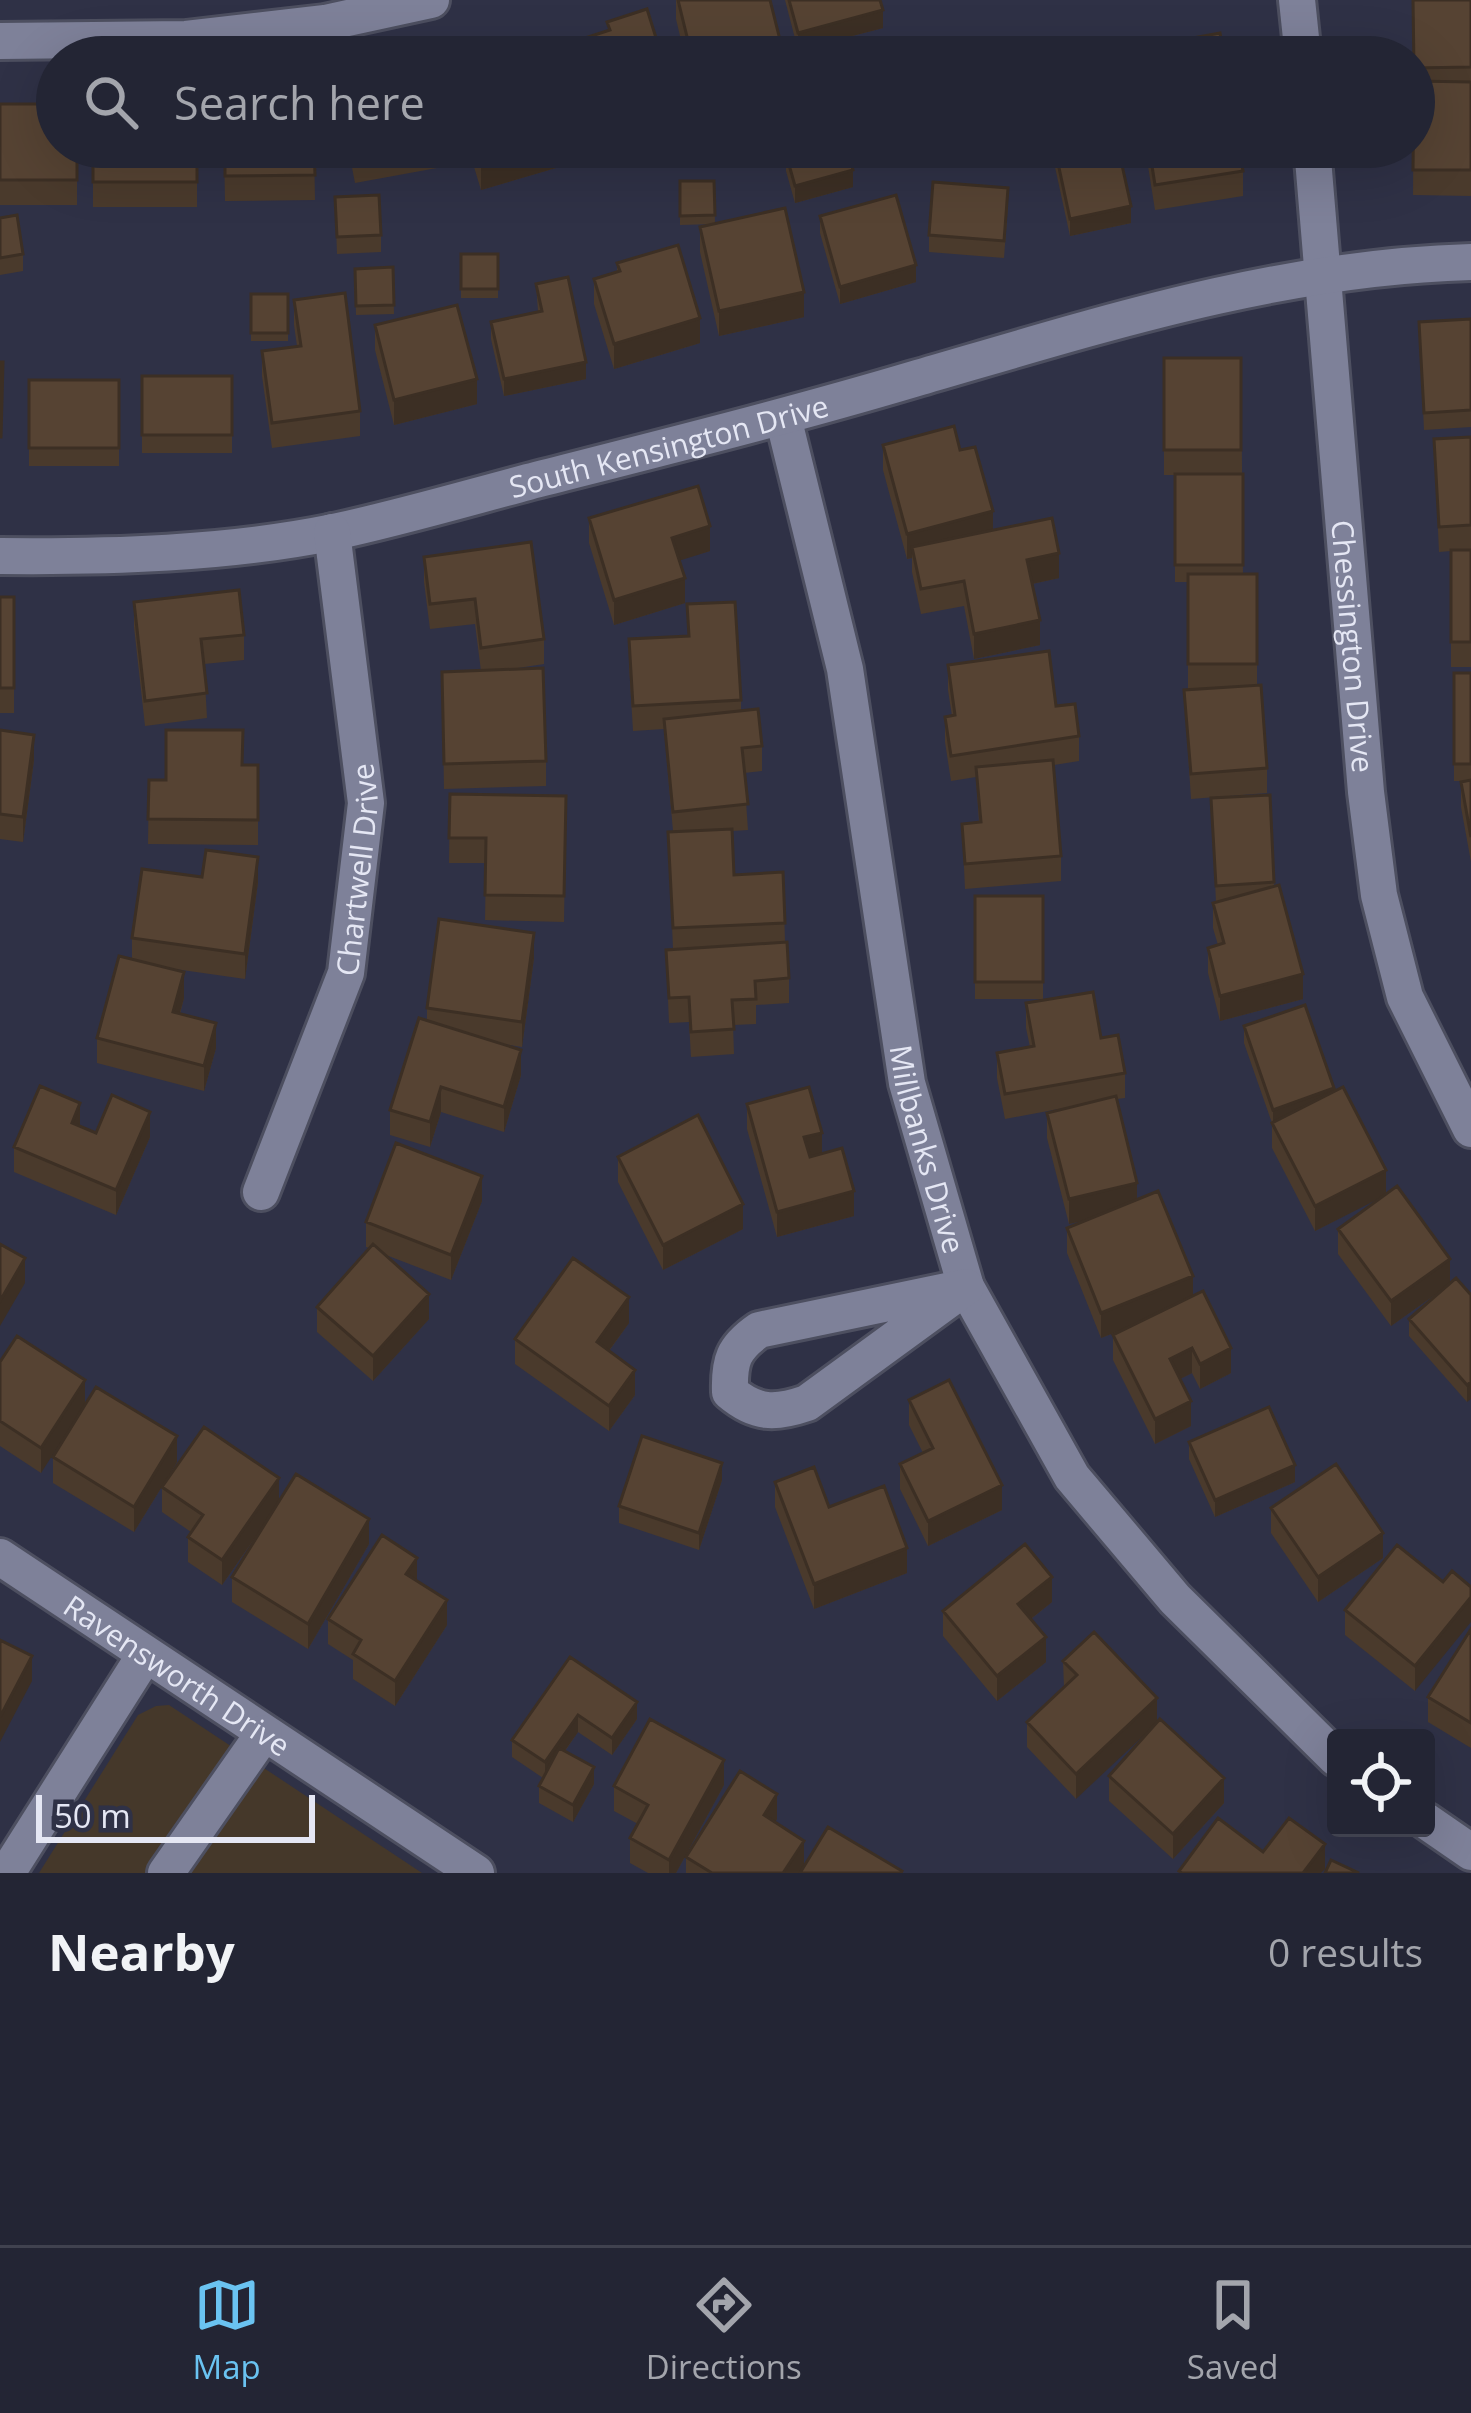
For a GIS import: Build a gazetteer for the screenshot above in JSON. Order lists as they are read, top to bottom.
{
  "streets": {
    "street": [
      "South Kensington Drive",
      "Chessington Drive",
      "Chartwell Drive",
      "Millbanks Drive",
      "Ravensworth Drive"
    ]
  },
  "crossings": [
    ["South Kensington Drive", "Chessington Drive"],
    ["South Kensington Drive", "Chartwell Drive"],
    ["South Kensington Drive", "Millbanks Drive"]
  ],
  "scale_bar": "50 m",
  "page": {
    "search": "Search here",
    "scale": "50 m",
    "heading": ["Nearby", "0 results"],
    "nav": ["Map", "Directions", "Saved"]
  }
}
